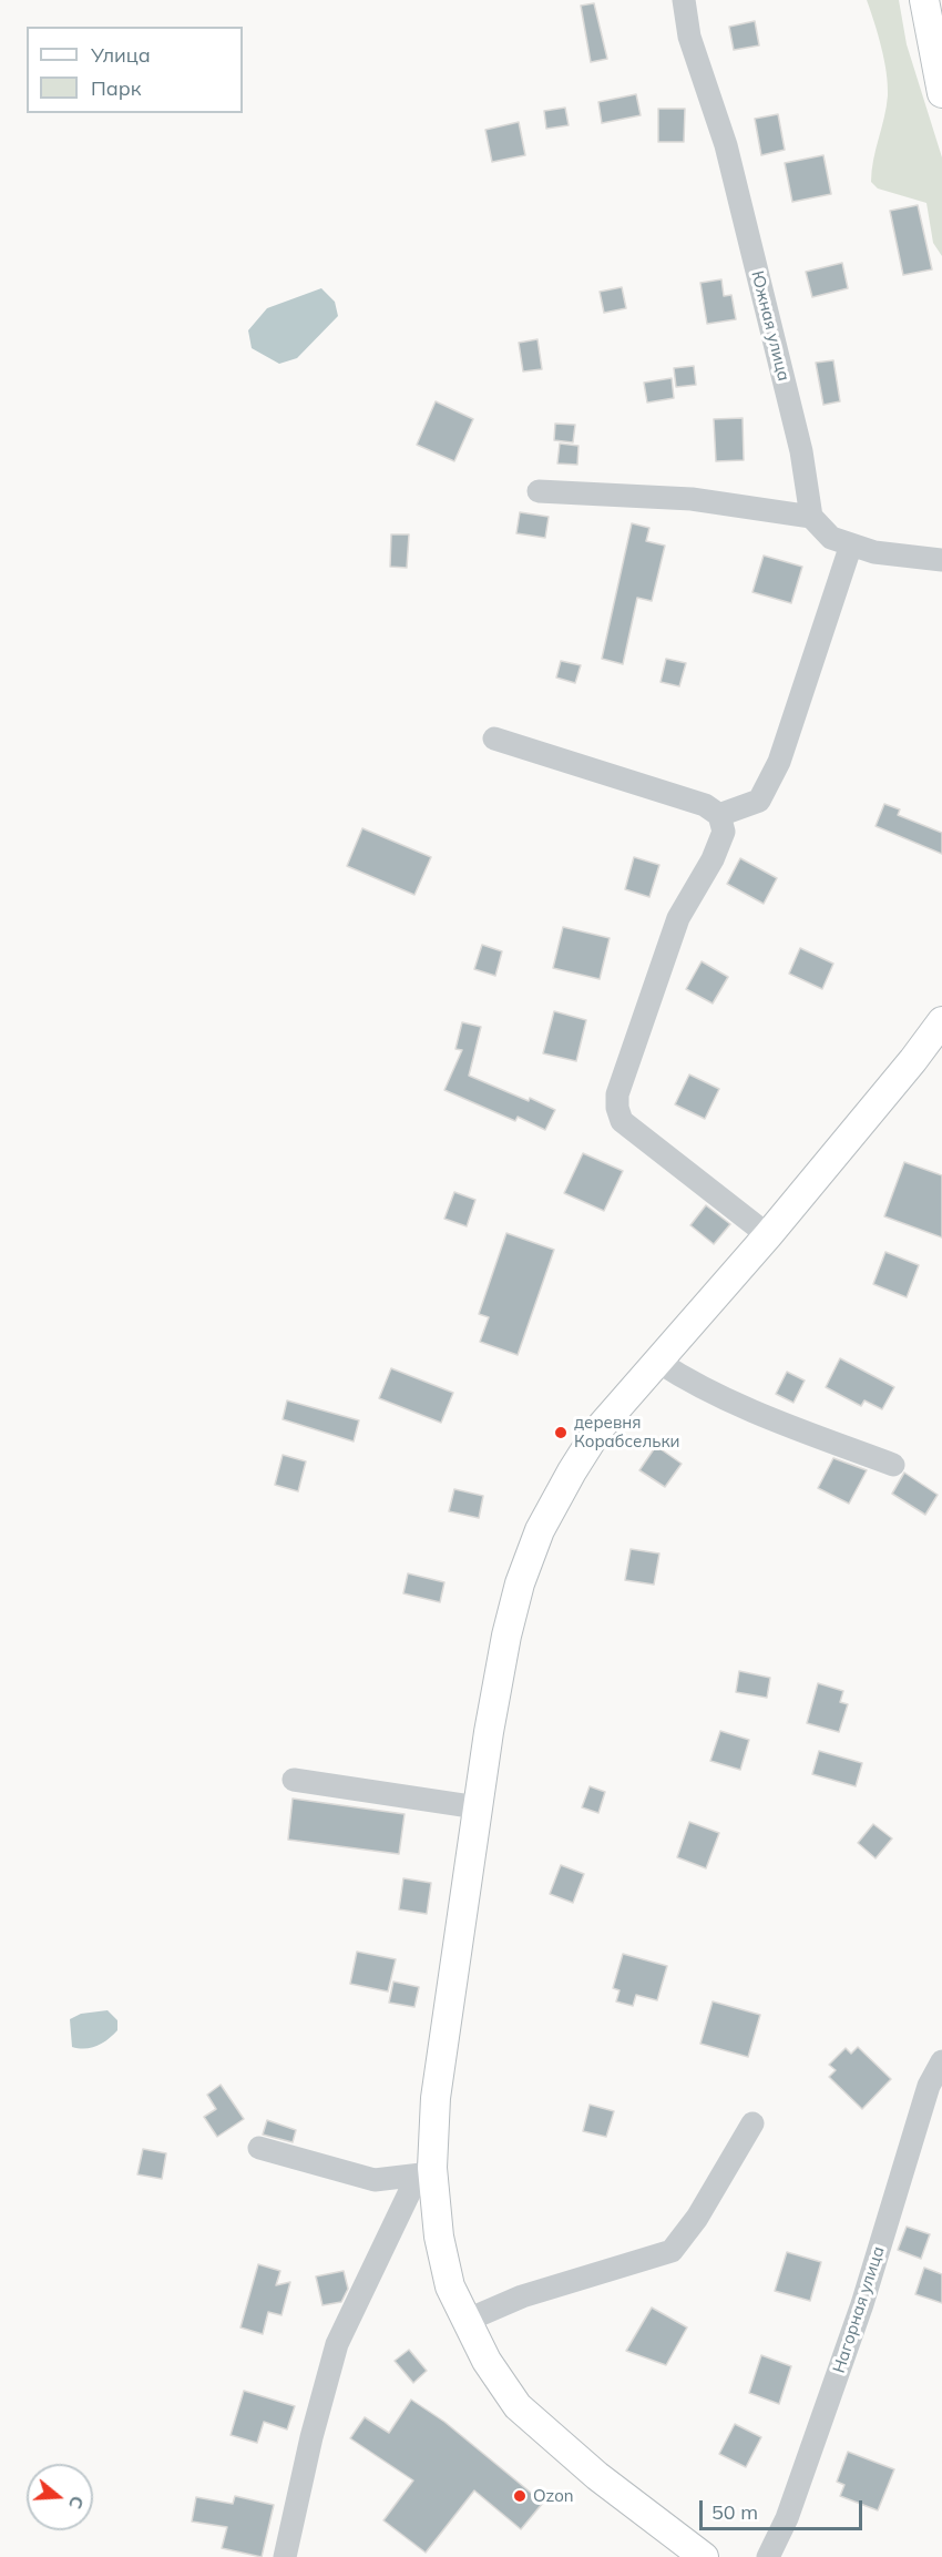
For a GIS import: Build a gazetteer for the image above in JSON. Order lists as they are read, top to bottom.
{
  "streets": {
    "street": ["Южная улица", "Нагорная улица"]
  },
  "places": ["деревня Корабсельки", "Ozon"],
  "legend": ["Улица", "Парк"],
  "scale_bar": "50 m",
  "north": "right"
}
